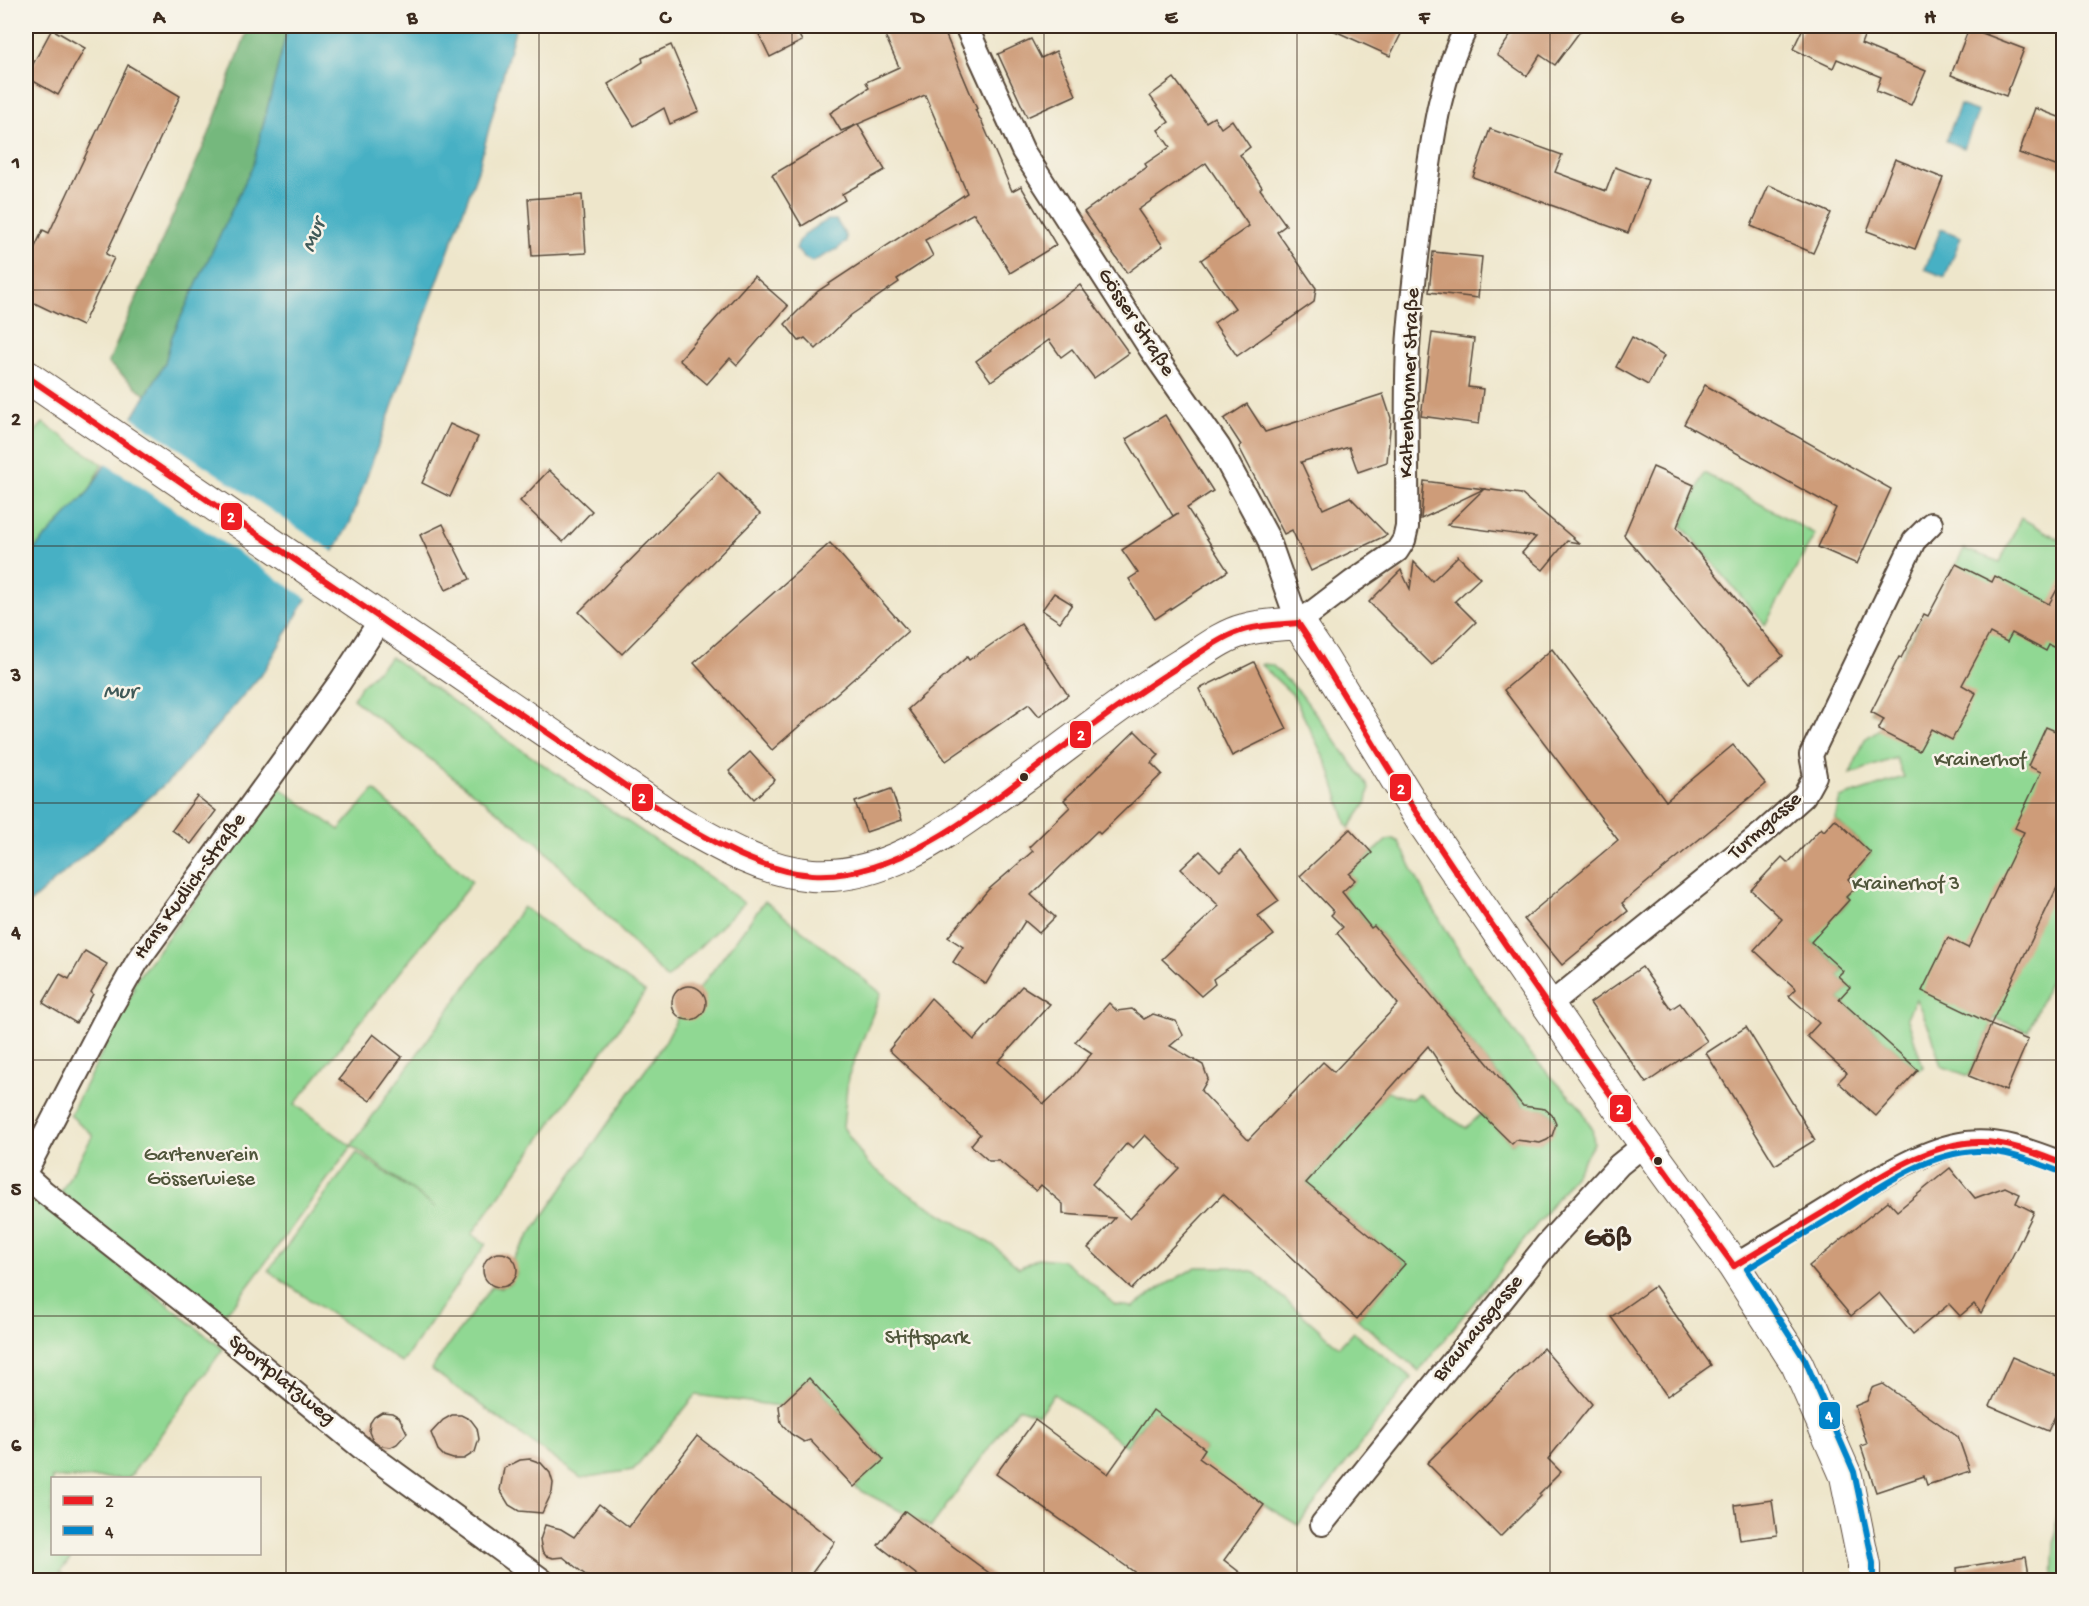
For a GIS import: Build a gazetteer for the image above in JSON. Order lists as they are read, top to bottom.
{
  "streets": {
    "street": [
      "Gösser Straße",
      "Kaltenbrunner Straße",
      "Turmgasse",
      "Hans Kudlich-Straße",
      "Brauhausgasse",
      "Sportplatzweg"
    ]
  },
  "crossings": [
    ["Gösser Straße", "Kaltenbrunner Straße"]
  ],
  "districts": ["Göß"],
  "water": ["Mur"],
  "parks": [
    "Krainerhof",
    "Krainerhof 3",
    "Gartenverein Gösserwiese",
    "Stiftspark"
  ],
  "lines": ["transit line 2", "transit line 4"],
  "legend": ["2", "4"],
  "grid": {
    "columns": [
      "A",
      "B",
      "C",
      "D",
      "E",
      "F",
      "G",
      "H"
    ],
    "rows": [
      "1",
      "2",
      "3",
      "4",
      "5",
      "6"
    ]
  }
}
